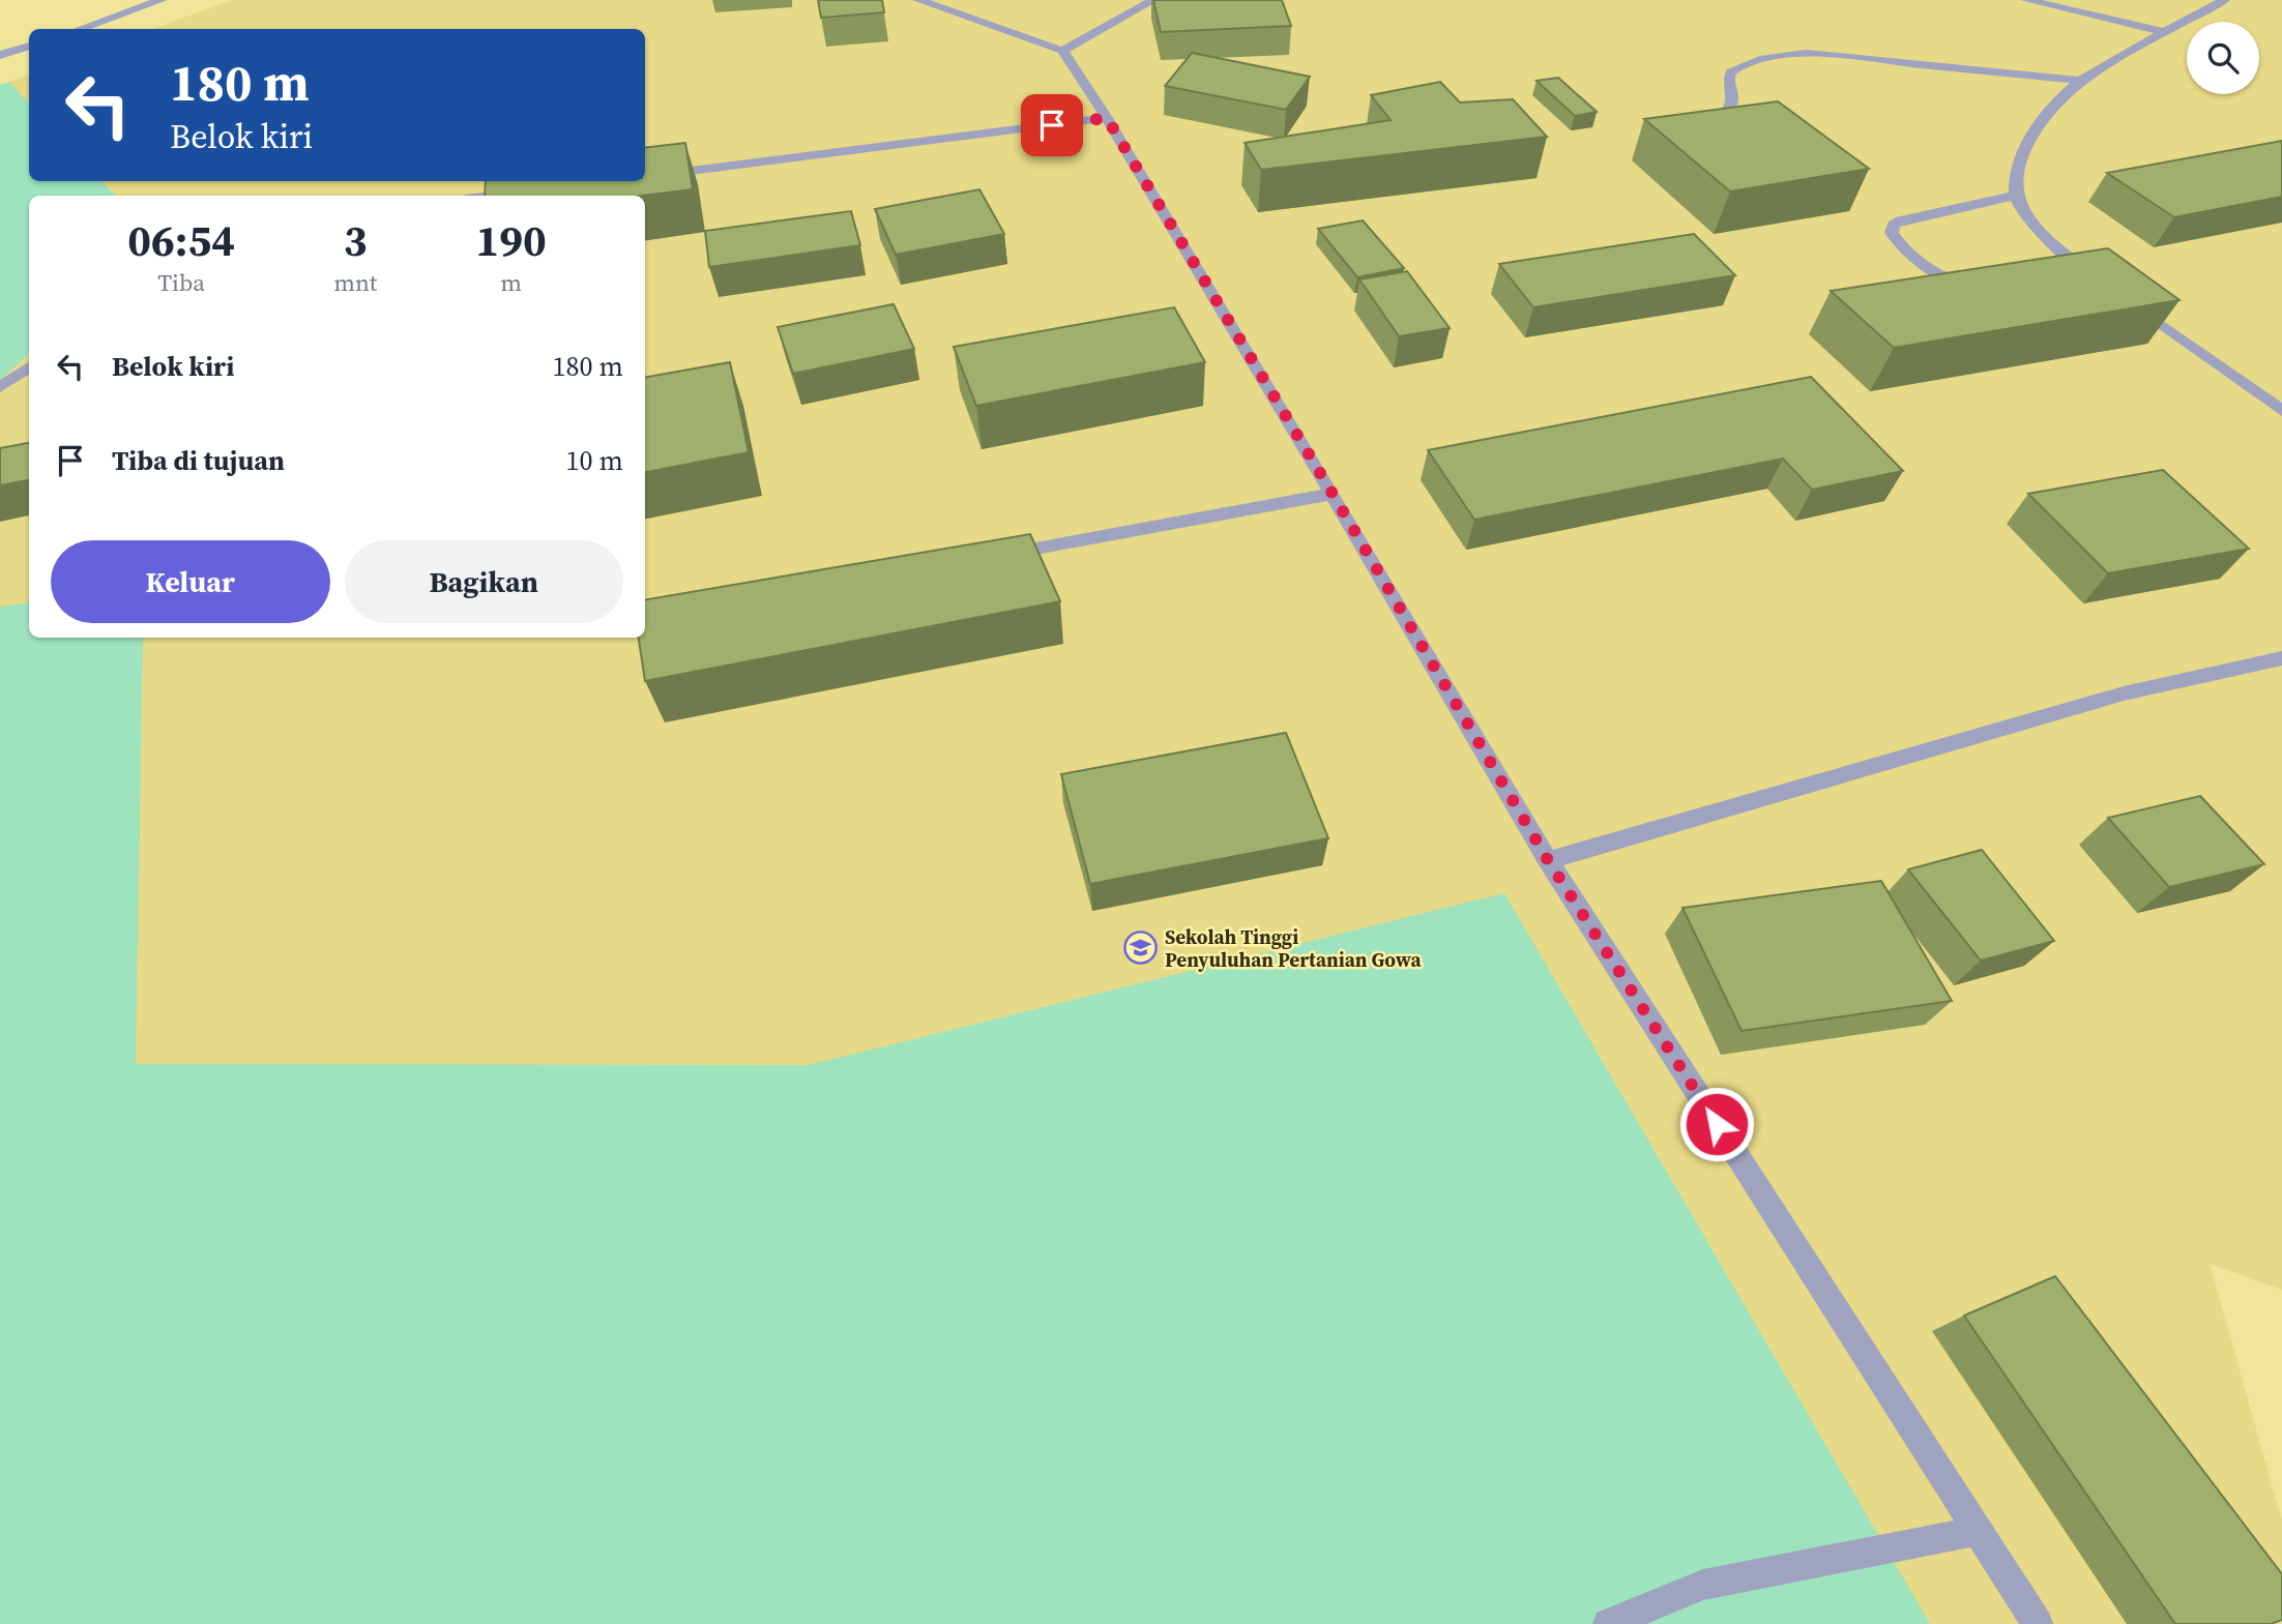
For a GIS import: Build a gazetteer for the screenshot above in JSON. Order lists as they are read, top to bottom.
{
  "places": {
    "school or university": ["Sekolah Tinggi Penyuluhan Pertanian Gowa"]
  },
  "page": {
    "turn": ["180 m", "Belok kiri"],
    "eta": [
      "06:54",
      "Tiba",
      "3",
      "mnt",
      "190",
      "m"
    ],
    "list": [
      {
        "name": "Belok kiri",
        "value": "180 m"
      },
      {
        "name": "Tiba di tujuan",
        "value": "10 m"
      }
    ],
    "buttons": ["Keluar", "Bagikan"]
  }
}
